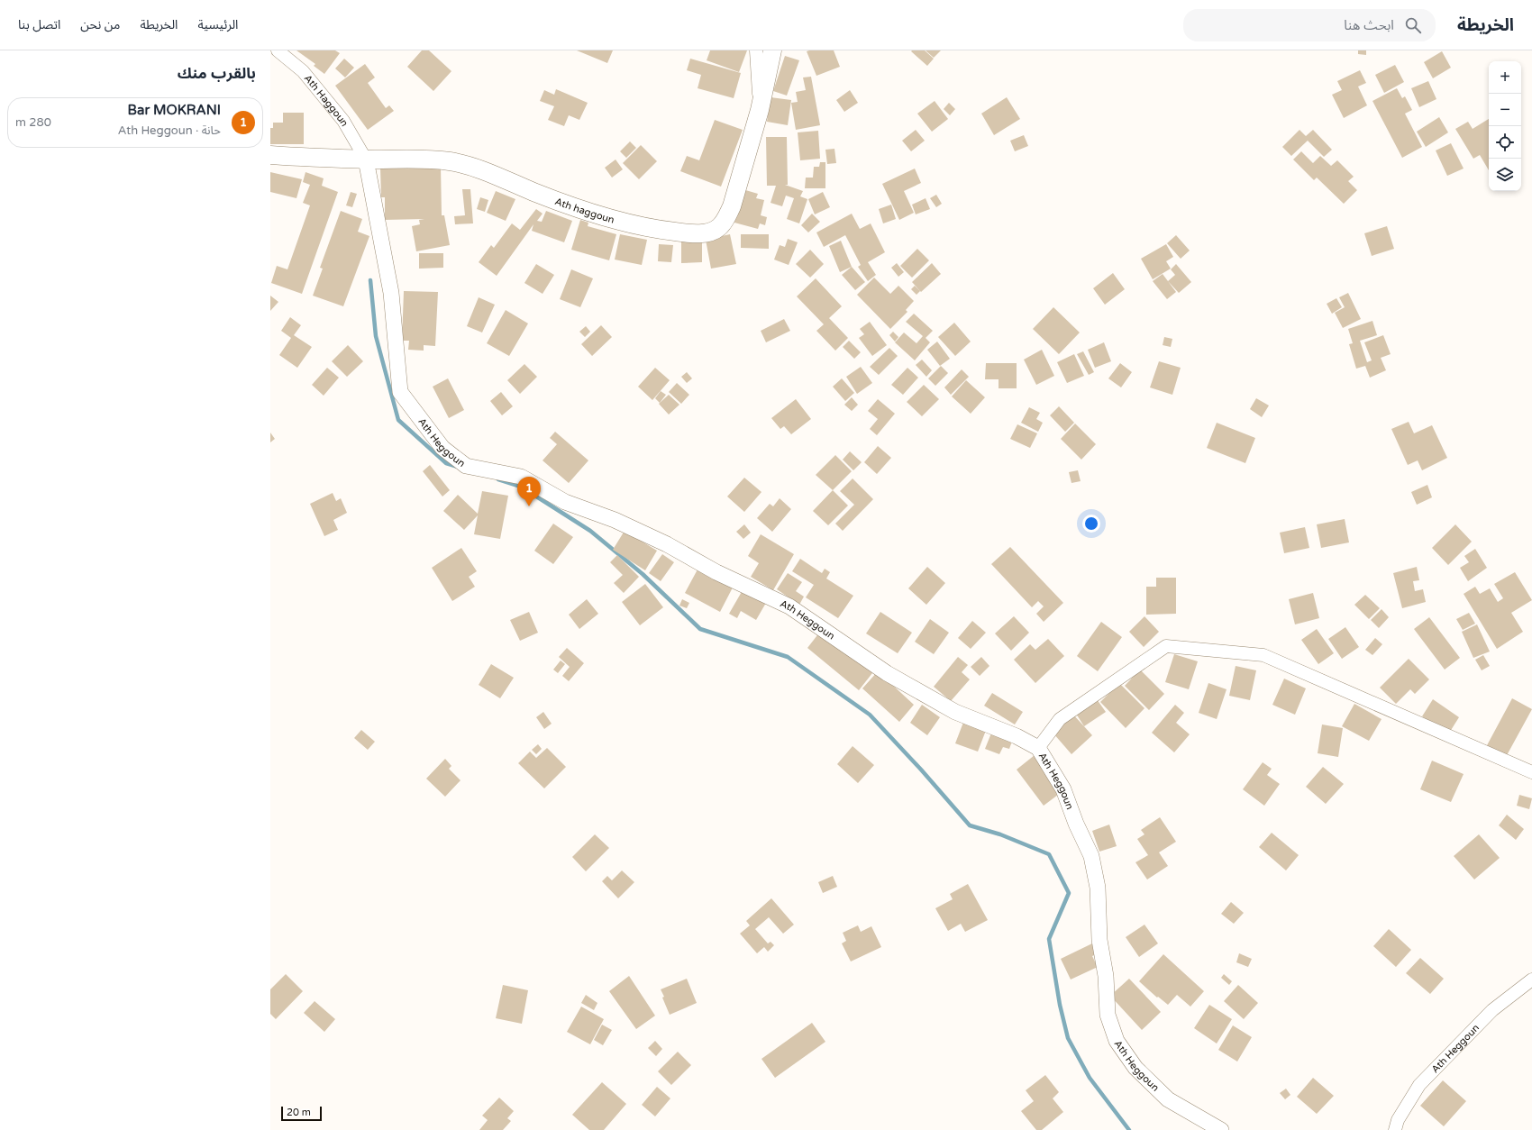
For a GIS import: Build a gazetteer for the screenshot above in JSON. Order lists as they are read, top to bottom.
{
  "streets": {
    "main road": ["Ath haggoun"],
    "street": ["Ath Haggoun", "Ath Heggoun"]
  },
  "crossings": [
    ["Ath Haggoun", "Ath haggoun"],
    ["Ath Haggoun", "Ath Heggoun"],
    ["Ath haggoun", "Ath Heggoun"]
  ],
  "scale_bar": "20 m",
  "page": {
    "header": "الخريطة",
    "search": "ابحث هنا",
    "nav": [
      "الرئيسية",
      "الخريطة",
      "من نحن",
      "اتصل بنا"
    ],
    "heading": "بالقرب منك",
    "map_buttons": ["+", "−"],
    "list": [
      {
        "mark": "1",
        "name": "Bar MOKRANI",
        "note": "حانة · Ath Heggoun",
        "value": "280 m"
      }
    ],
    "pins": "1",
    "scale": "20 m"
  }
}
